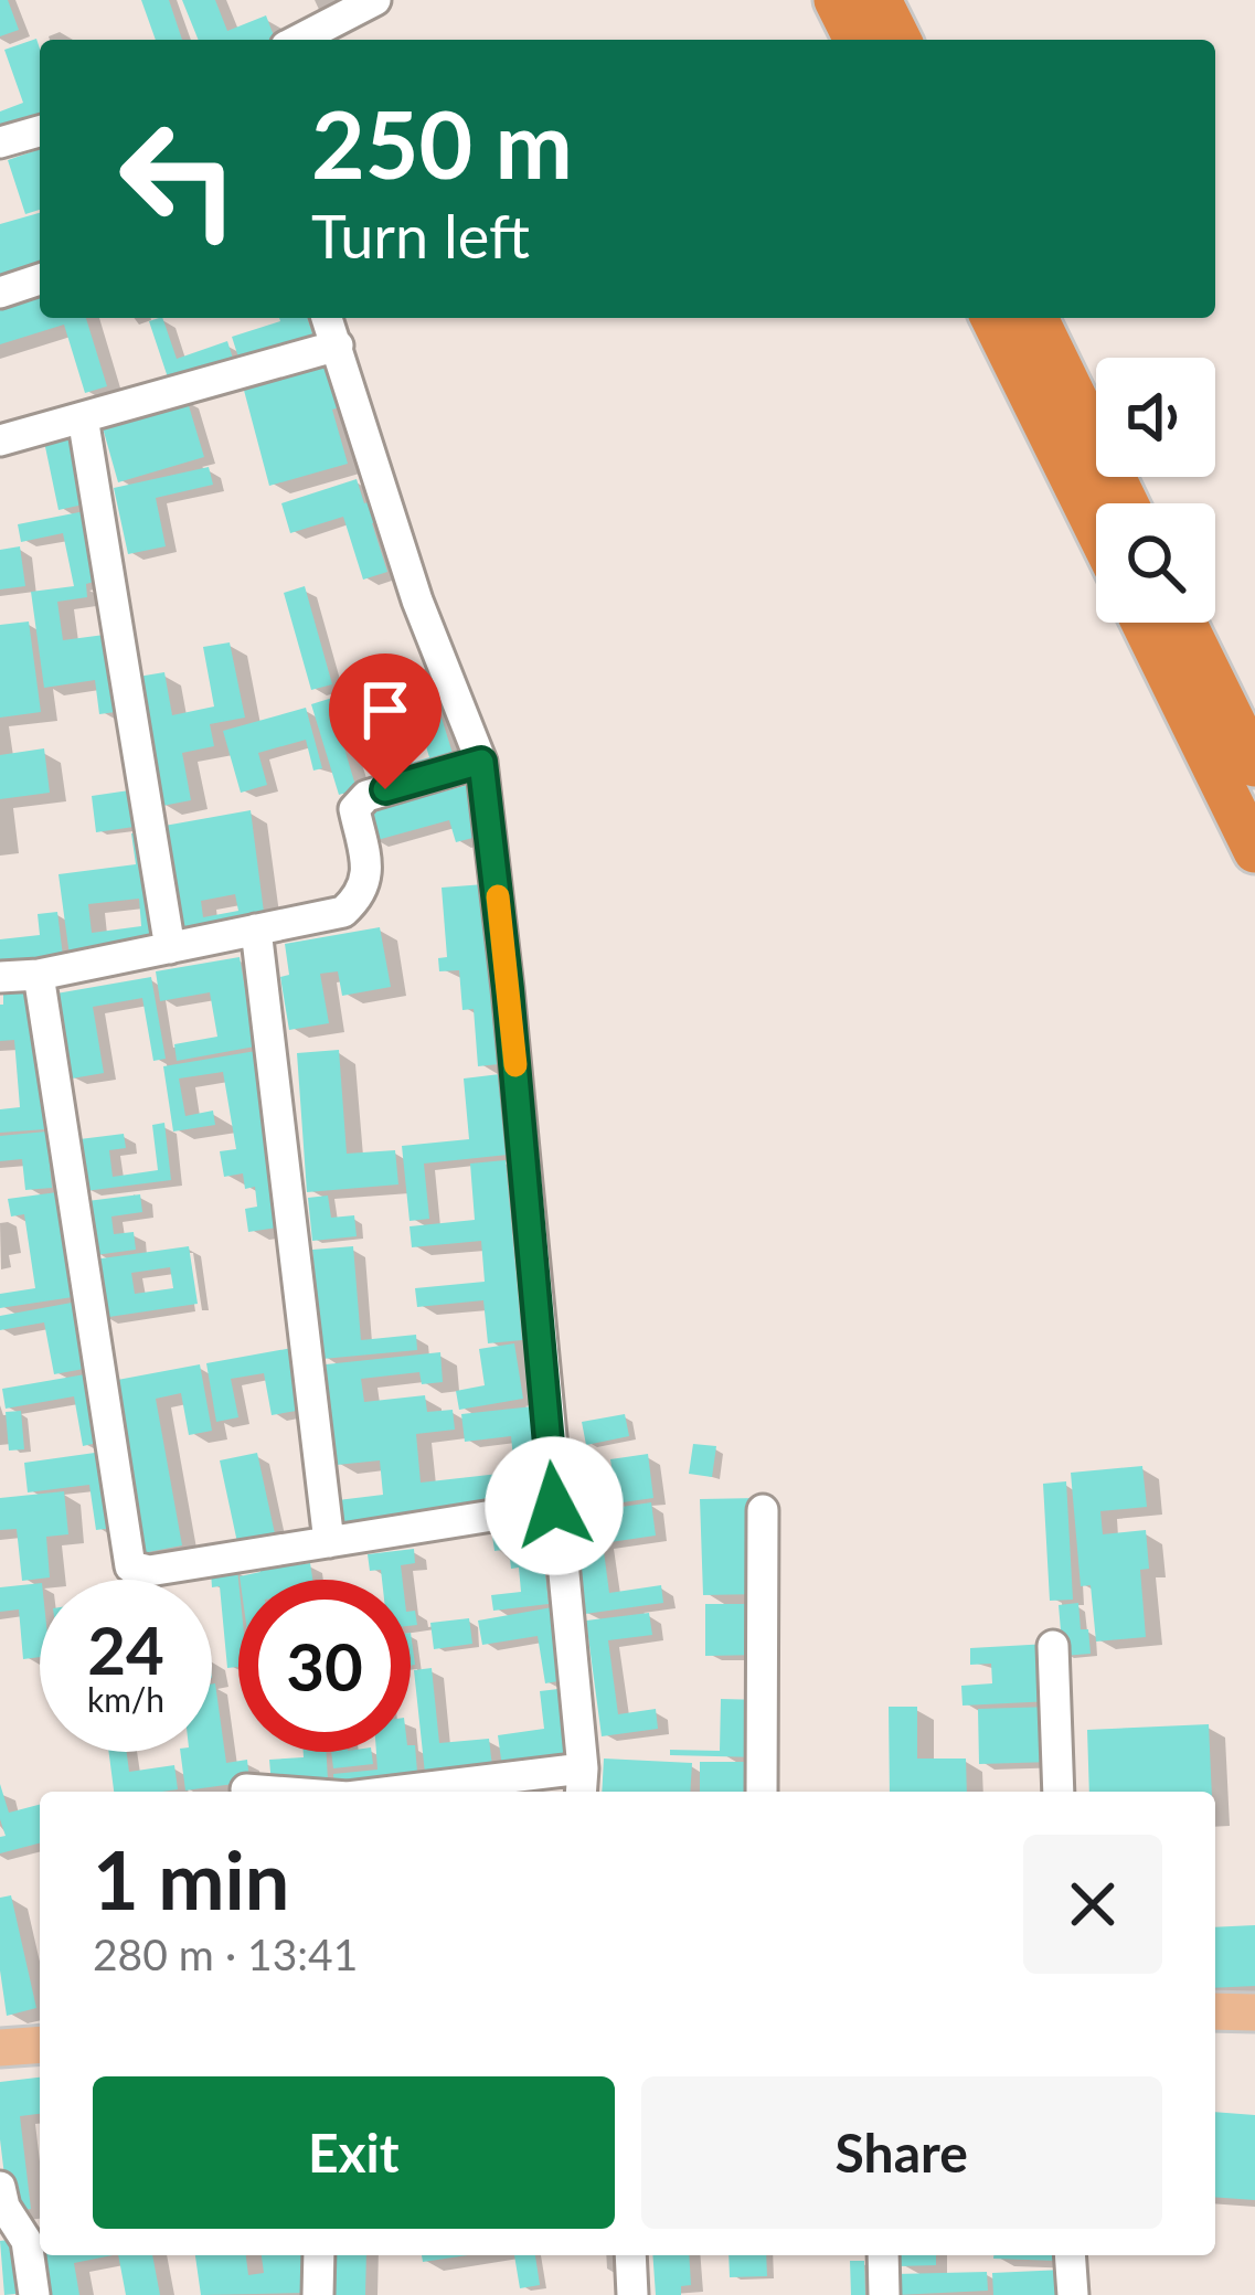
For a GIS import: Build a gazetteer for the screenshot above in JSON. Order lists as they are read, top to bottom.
{
  "page": {
    "turn": ["250 m", "Turn left"],
    "speed": "24 km/h",
    "limit": "30",
    "heading": ["1 min", "280 m · 13:41"],
    "buttons": ["Exit", "Share"]
  }
}
